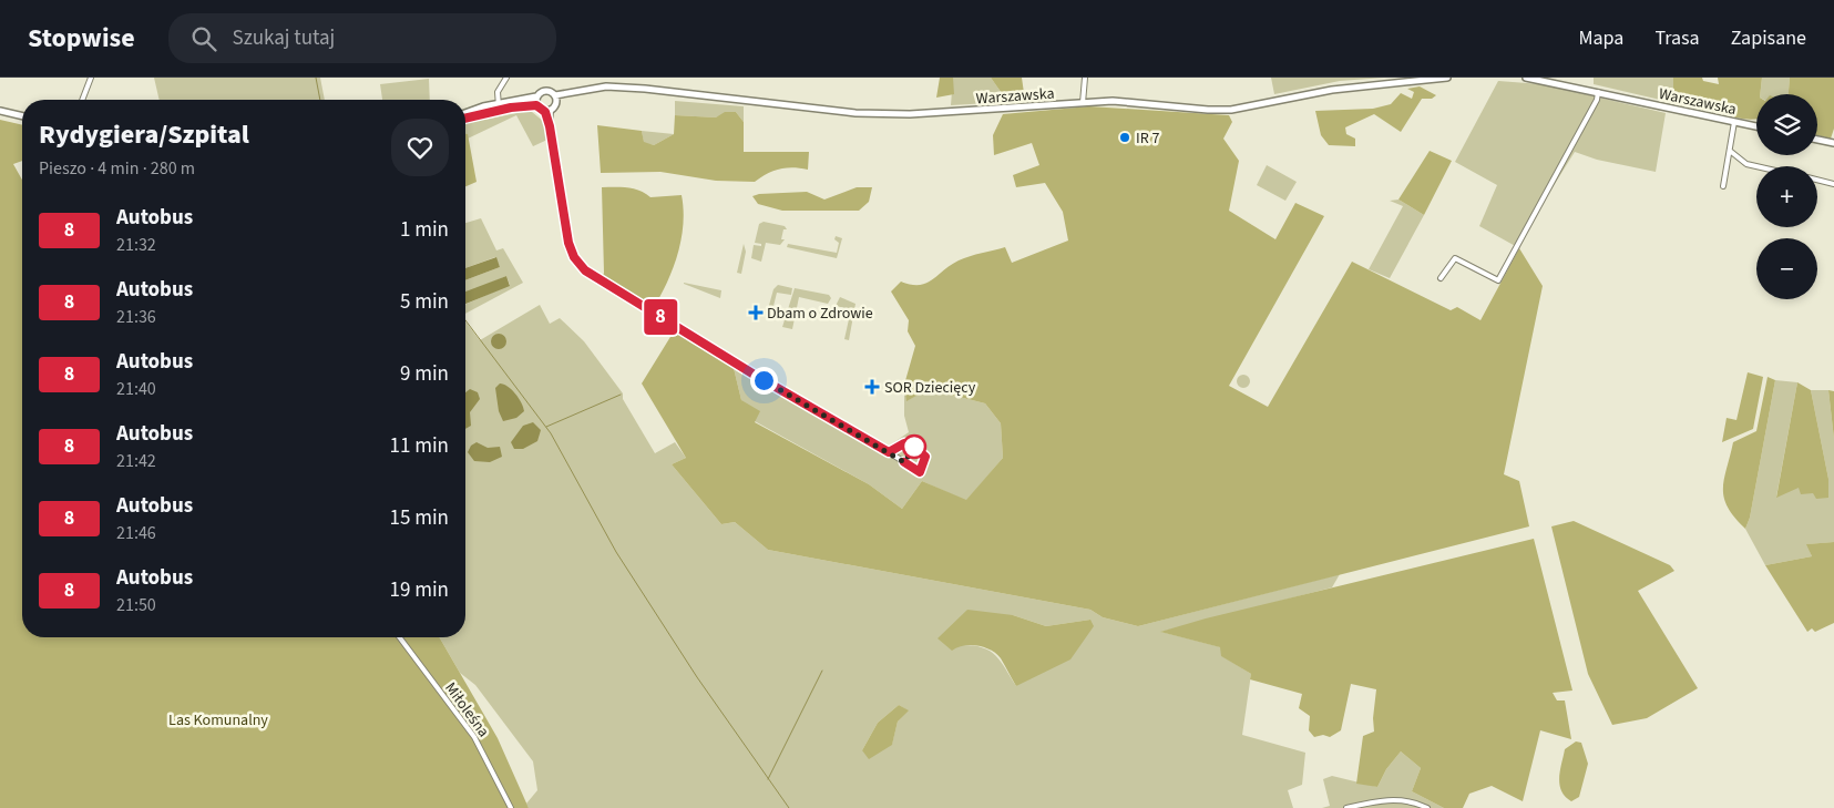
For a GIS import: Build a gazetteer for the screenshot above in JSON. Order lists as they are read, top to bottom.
{
  "streets": {
    "main road": ["Warszawska"],
    "street": ["Miłoleśna"]
  },
  "parks": ["Las Komunalny"],
  "places": {
    "other": ["IR 7"],
    "health": ["Dbam o Zdrowie", "SOR Dziecięcy"]
  },
  "lines": ["bus line 8"],
  "page": {
    "header": "Stopwise",
    "search": "Szukaj tutaj",
    "nav": ["Mapa", "Trasa", "Zapisane"],
    "on_map": "8",
    "map_buttons": ["+", "−"],
    "heading": ["Rydygiera/Szpital", "Pieszo · 4 min · 280 m"],
    "list": [
      {
        "mark": "8",
        "name": "Autobus",
        "note": "21:32",
        "value": "1 min"
      },
      {
        "mark": "8",
        "name": "Autobus",
        "note": "21:36",
        "value": "5 min"
      },
      {
        "mark": "8",
        "name": "Autobus",
        "note": "21:40",
        "value": "9 min"
      },
      {
        "mark": "8",
        "name": "Autobus",
        "note": "21:42",
        "value": "11 min"
      },
      {
        "mark": "8",
        "name": "Autobus",
        "note": "21:46",
        "value": "15 min"
      },
      {
        "mark": "8",
        "name": "Autobus",
        "note": "21:50",
        "value": "19 min"
      }
    ]
  }
}
